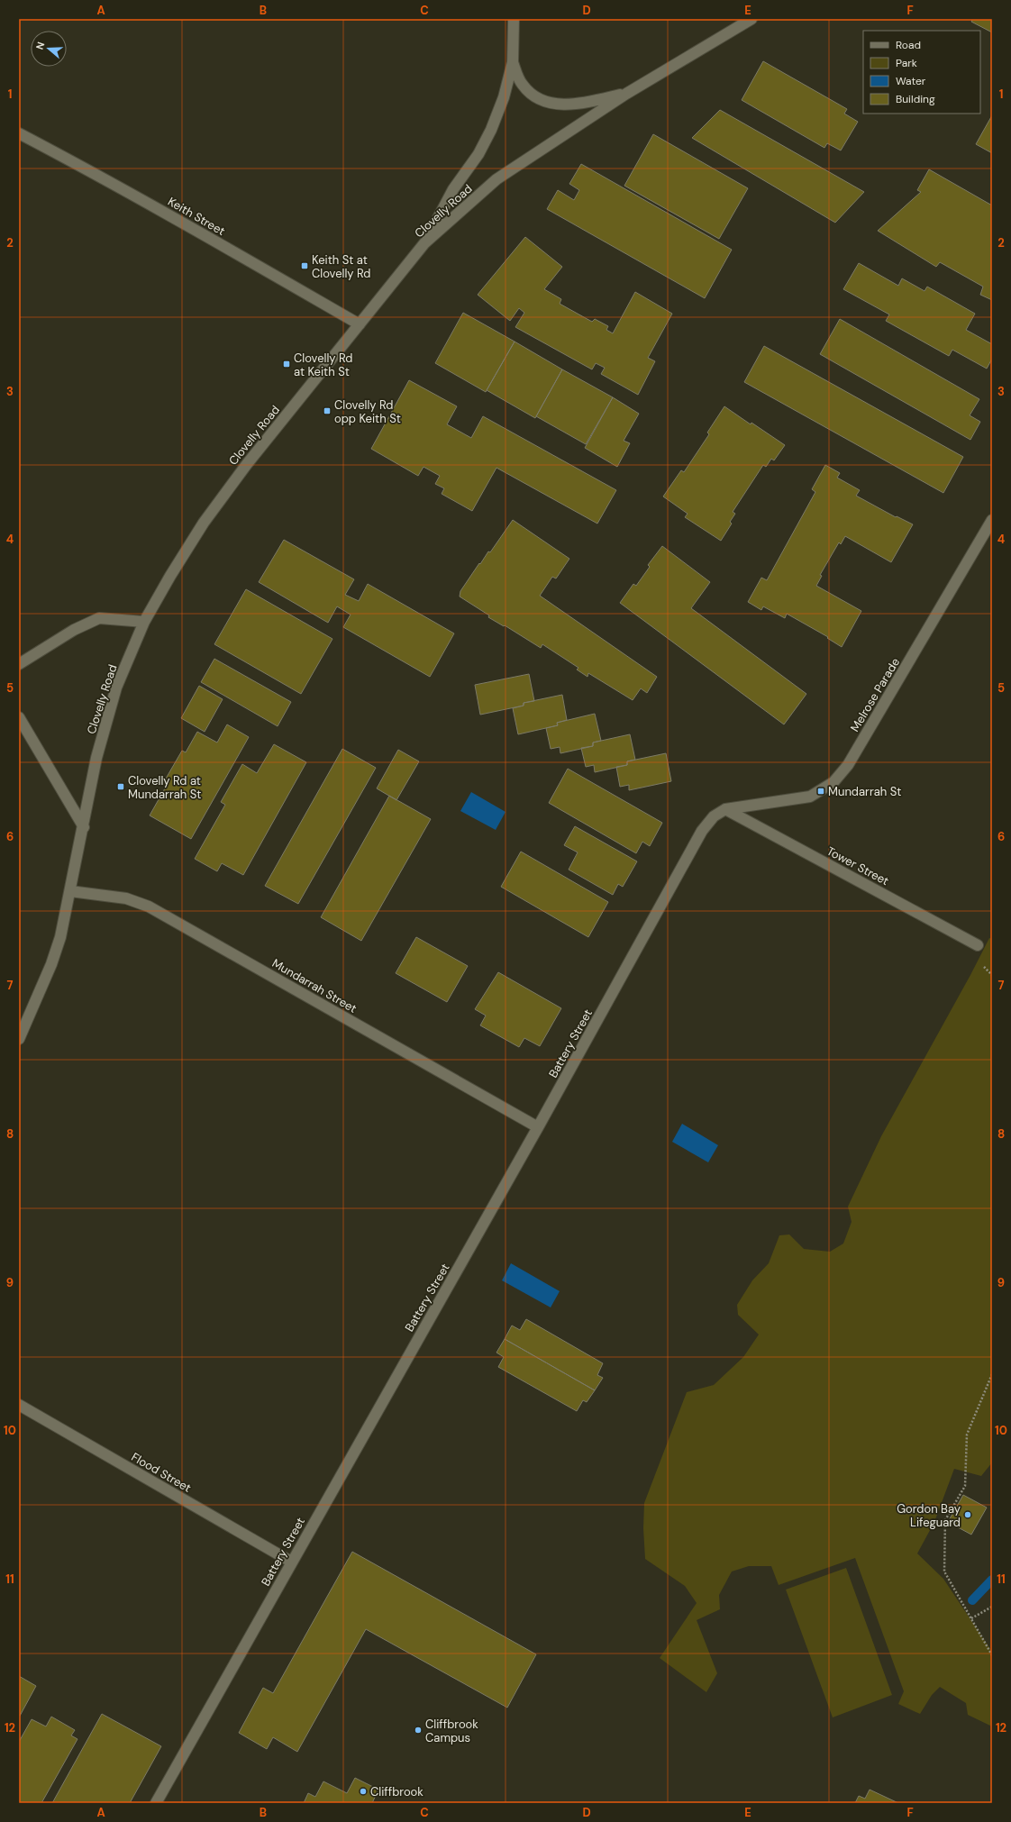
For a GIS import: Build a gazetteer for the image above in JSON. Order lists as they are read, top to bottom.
{
  "streets": {
    "street": [
      "Clovelly Road",
      "Keith Street",
      "Melrose Parade",
      "Tower Street",
      "Mundarrah Street",
      "Battery Street",
      "Flood Street"
    ]
  },
  "crossings": [
    ["Clovelly Road", "Keith Street"],
    ["Clovelly Road", "Mundarrah Street"],
    ["Melrose Parade", "Tower Street"],
    ["Melrose Parade", "Battery Street"],
    ["Tower Street", "Battery Street"],
    ["Mundarrah Street", "Battery Street"],
    ["Battery Street", "Flood Street"]
  ],
  "places": {
    "transit": [
      "Keith St at Clovelly Rd",
      "Clovelly Rd at Keith St",
      "Clovelly Rd opp Keith St",
      "Clovelly Rd at Mundarrah St",
      "Mundarrah St"
    ],
    "other": ["Gordon Bay Lifeguard", "Cliffbrook Campus", "Cliffbrook"]
  },
  "legend": [
    "Road",
    "Park",
    "Water",
    "Building"
  ],
  "north": "left",
  "grid": {
    "columns": [
      "A",
      "B",
      "C",
      "D",
      "E",
      "F"
    ],
    "rows": [
      "1",
      "2",
      "3",
      "4",
      "5",
      "6",
      "7",
      "8",
      "9",
      "10",
      "11",
      "12"
    ]
  }
}
